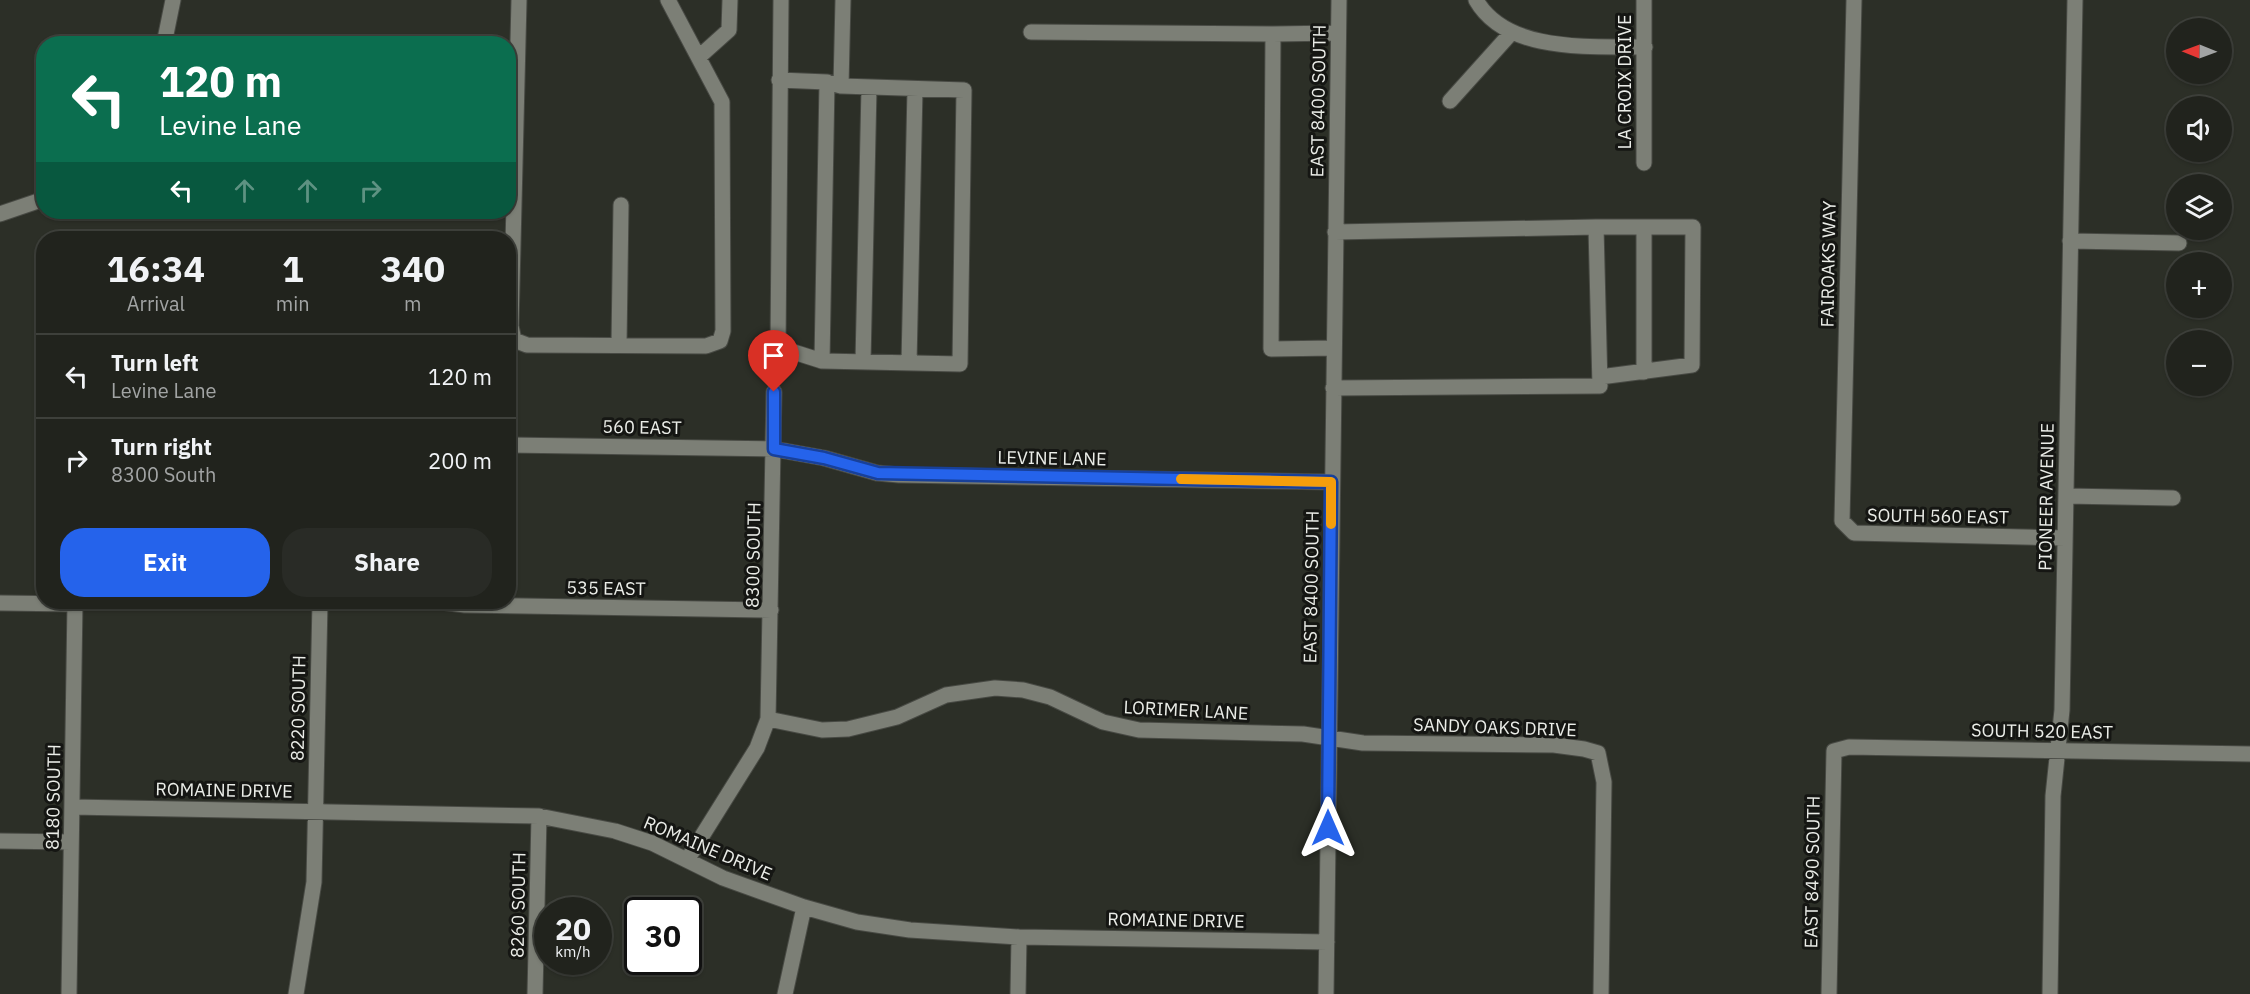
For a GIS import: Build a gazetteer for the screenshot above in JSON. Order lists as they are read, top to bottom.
{
  "streets": {
    "street": [
      "LA CROIX DRIVE",
      "EAST 8400 SOUTH",
      "FAIROAKS WAY",
      "560 EAST",
      "LEVINE LANE",
      "PIONEER AVENUE",
      "SOUTH 560 EAST",
      "8300 SOUTH",
      "535 EAST",
      "8220 SOUTH",
      "LORIMER LANE",
      "SANDY OAKS DRIVE",
      "SOUTH 520 EAST",
      "ROMAINE DRIVE",
      "8180 SOUTH",
      "EAST 8490 SOUTH",
      "8260 SOUTH"
    ]
  },
  "crossings": [
    ["EAST 8400 SOUTH", "LEVINE LANE"],
    ["EAST 8400 SOUTH", "LORIMER LANE"],
    ["EAST 8400 SOUTH", "SANDY OAKS DRIVE"],
    ["EAST 8400 SOUTH", "ROMAINE DRIVE"],
    ["FAIROAKS WAY", "SOUTH 560 EAST"],
    ["560 EAST", "LEVINE LANE"],
    ["560 EAST", "8300 SOUTH"],
    ["LEVINE LANE", "8300 SOUTH"],
    ["PIONEER AVENUE", "SOUTH 560 EAST"],
    ["PIONEER AVENUE", "SOUTH 520 EAST"],
    ["8300 SOUTH", "535 EAST"],
    ["8300 SOUTH", "LORIMER LANE"],
    ["8300 SOUTH", "ROMAINE DRIVE"],
    ["8220 SOUTH", "ROMAINE DRIVE"],
    ["LORIMER LANE", "SANDY OAKS DRIVE"],
    ["SOUTH 520 EAST", "EAST 8490 SOUTH"],
    ["ROMAINE DRIVE", "8180 SOUTH"],
    ["ROMAINE DRIVE", "8260 SOUTH"]
  ],
  "north": "left",
  "page": {
    "map_buttons": ["+", "−"],
    "turn": ["120 m", "Levine Lane"],
    "eta": [
      "16:34",
      "Arrival",
      "1",
      "min",
      "340",
      "m"
    ],
    "list": [
      {
        "name": "Turn left",
        "note": "Levine Lane",
        "value": "120 m"
      },
      {
        "name": "Turn right",
        "note": "8300 South",
        "value": "200 m"
      }
    ],
    "buttons": ["Exit", "Share"],
    "speed": "20 km/h",
    "limit": "30"
  }
}
